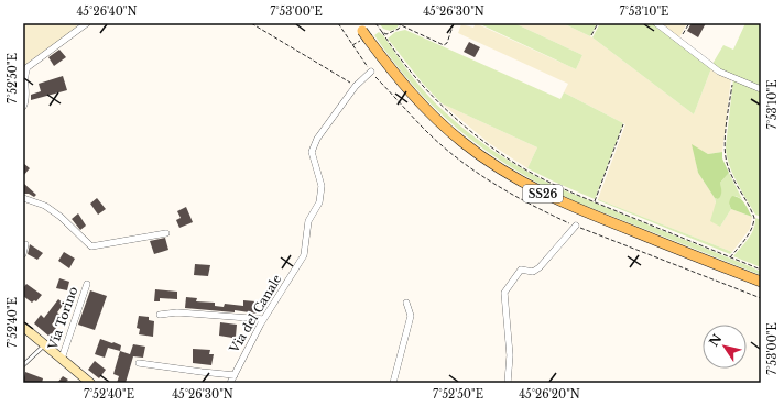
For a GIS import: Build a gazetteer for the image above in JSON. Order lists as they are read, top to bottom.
{
  "streets": {
    "main road": ["SS26"],
    "street": ["Via del Canale", "Via Torino"]
  },
  "north": "top left",
  "coordinates": [
    "45°26'40\"N",
    "7°53'00\"E",
    "45°26'30\"N",
    "7°53'10\"E",
    "7°52'50\"E",
    "7°52'40\"E",
    "45°26'20\"N"
  ]
}
